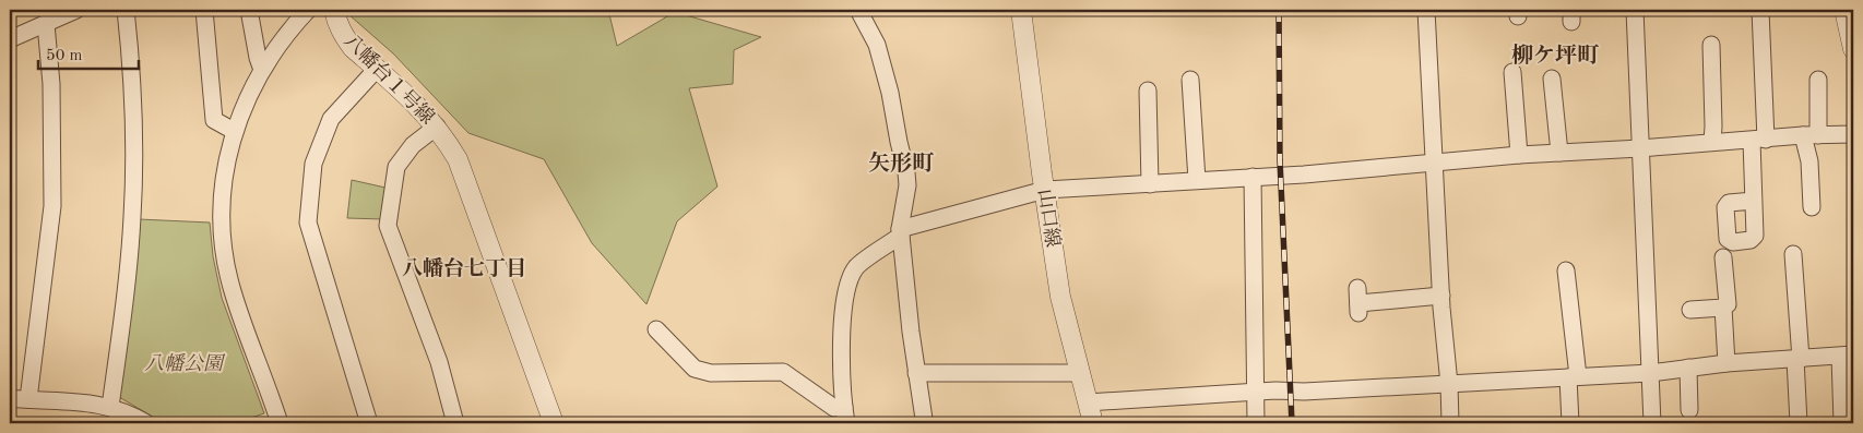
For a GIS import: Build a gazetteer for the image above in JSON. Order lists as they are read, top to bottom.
{
  "streets": {
    "street": ["八幡台１号線", "山口線"]
  },
  "districts": ["柳ケ坪町", "矢形町", "八幡台七丁目"],
  "parks": ["八幡公園"],
  "scale_bar": "50 m"
}
